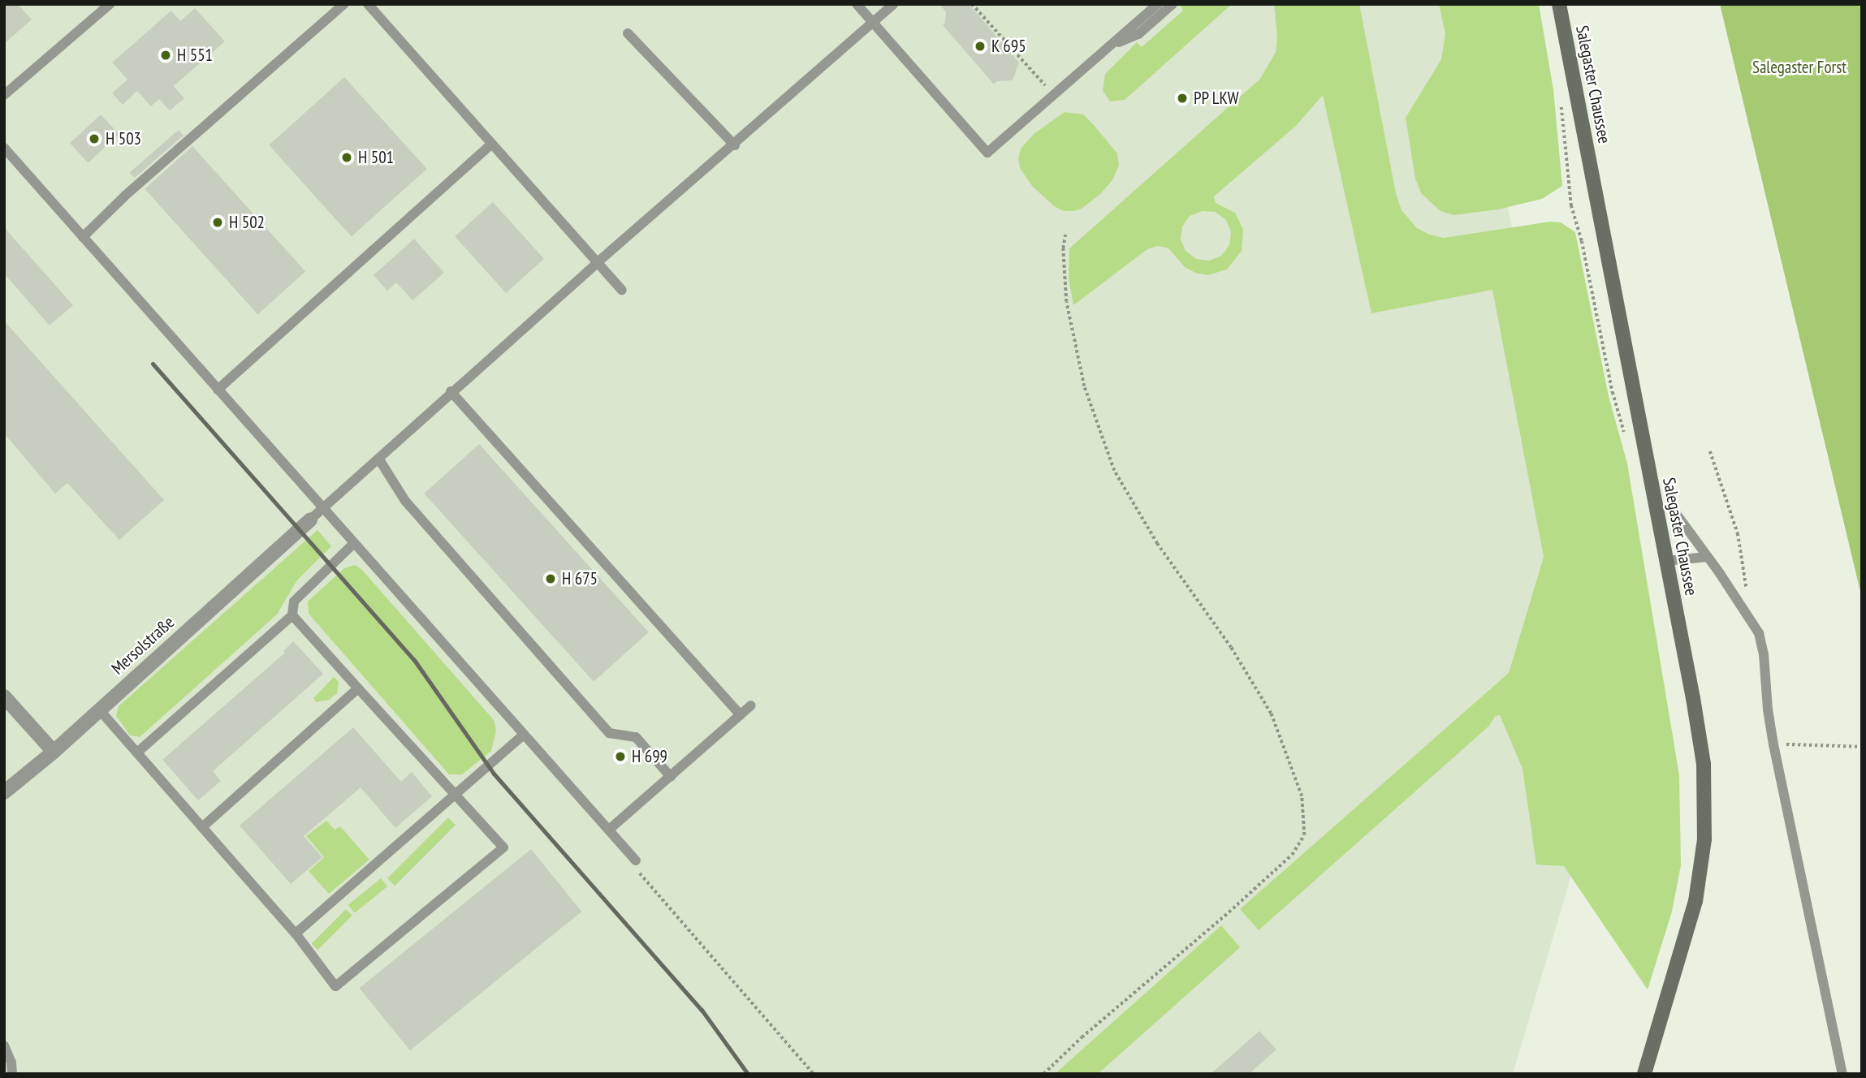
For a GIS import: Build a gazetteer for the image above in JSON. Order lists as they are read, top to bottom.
{
  "streets": {
    "main road": ["Salegaster Chaussee"],
    "street": ["Mersolstraße"]
  },
  "parks": ["Salegaster Forst"],
  "places": [
    "K 695",
    "H 551",
    "PP LKW",
    "H 503",
    "H 501",
    "H 502",
    "H 675",
    "H 699"
  ]
}
